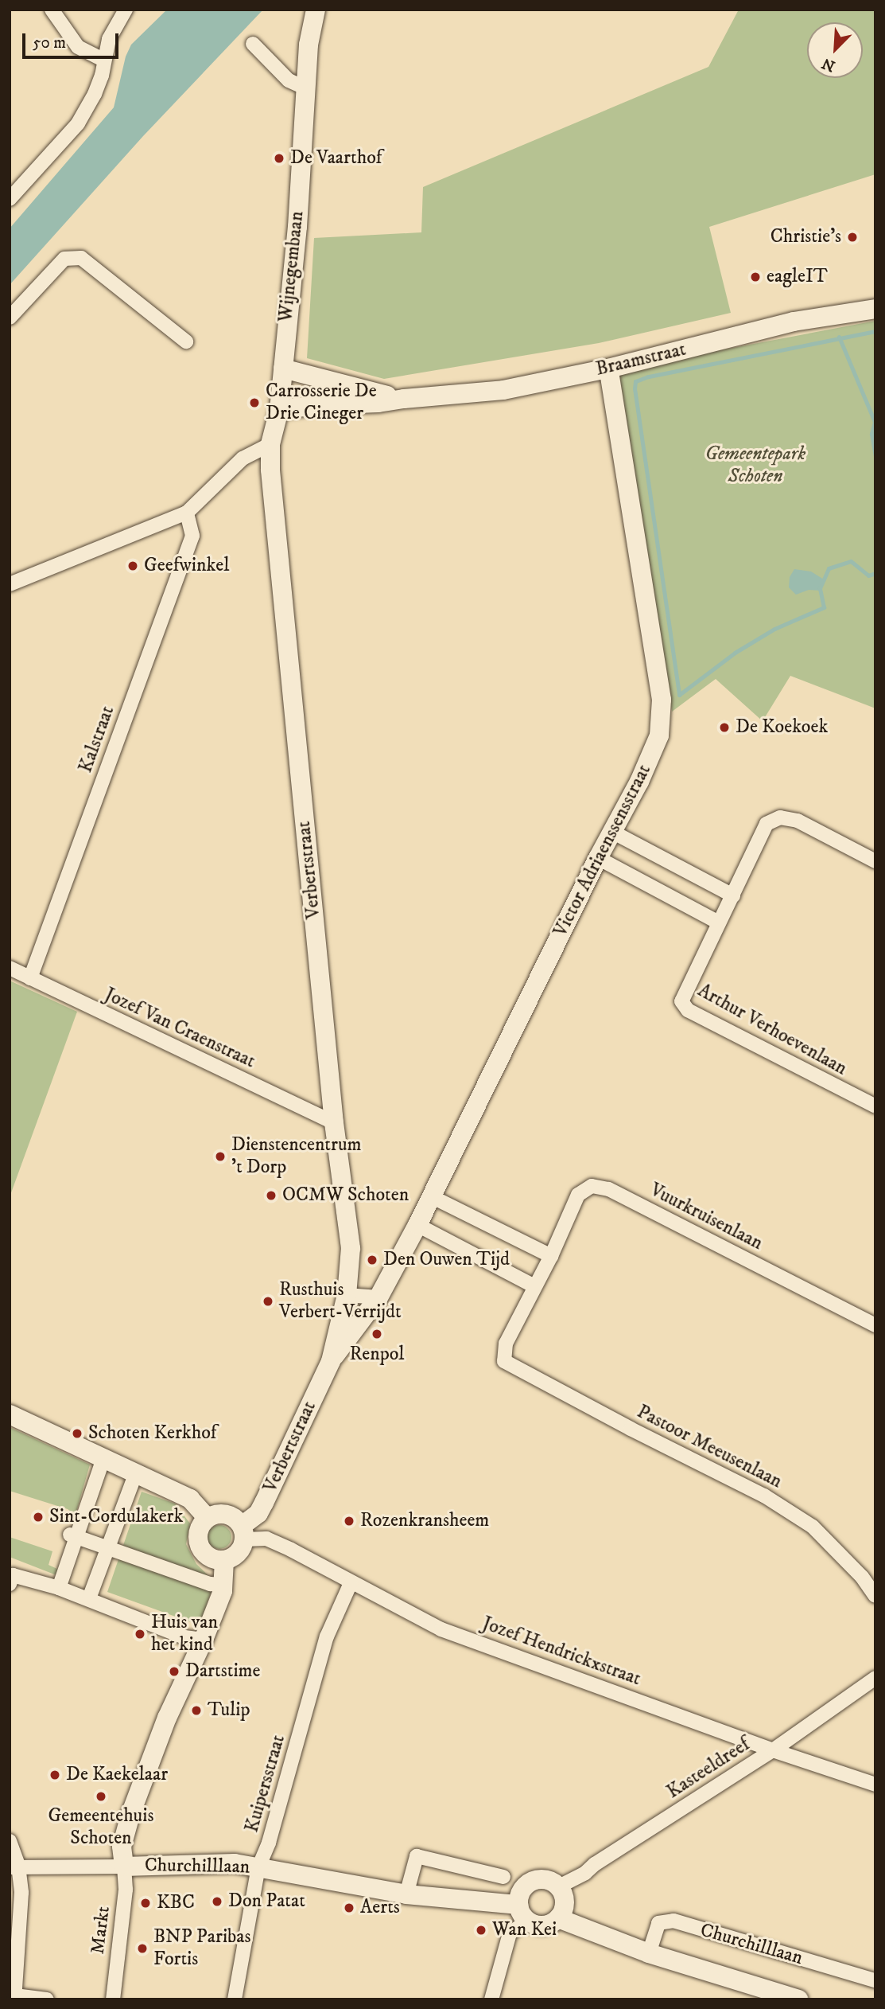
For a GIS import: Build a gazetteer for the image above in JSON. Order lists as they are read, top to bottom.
{
  "streets": {
    "street": [
      "Wijnegembaan",
      "Braamstraat",
      "Kalstraat",
      "Victor Adriaenssensstraat",
      "Verbertstraat",
      "Jozef Van Craenstraat",
      "Arthur Verhoevenlaan",
      "Vuurkruisenlaan",
      "Pastoor Meeusenlaan",
      "Jozef Hendrickxstraat",
      "Kasteeldreef",
      "Kuipersstraat",
      "Churchilllaan",
      "Markt"
    ]
  },
  "crossings": [
    ["Wijnegembaan", "Braamstraat"],
    ["Wijnegembaan", "Verbertstraat"],
    ["Braamstraat", "Victor Adriaenssensstraat"],
    ["Kalstraat", "Jozef Van Craenstraat"],
    ["Victor Adriaenssensstraat", "Verbertstraat"],
    ["Verbertstraat", "Jozef Van Craenstraat"],
    ["Verbertstraat", "Jozef Hendrickxstraat"],
    ["Vuurkruisenlaan", "Pastoor Meeusenlaan"],
    ["Jozef Hendrickxstraat", "Kasteeldreef"],
    ["Jozef Hendrickxstraat", "Kuipersstraat"],
    ["Kasteeldreef", "Churchilllaan"],
    ["Kuipersstraat", "Churchilllaan"],
    ["Churchilllaan", "Markt"]
  ],
  "parks": ["Gemeentepark Schoten"],
  "places": [
    "De Vaarthof",
    "Christie's",
    "eagleIT",
    "Carrosserie De Drie Cineger",
    "Geefwinkel",
    "De Koekoek",
    "Dienstencentrum 't Dorp",
    "OCMW Schoten",
    "Den Ouwen Tijd",
    "Rusthuis Verbert-Verrijdt",
    "Renpol",
    "Schoten Kerkhof",
    "Sint-Cordulakerk",
    "Rozenkransheem",
    "Huis van het kind",
    "Dartstime",
    "Tulip",
    "De Kaekelaar",
    "Gemeentehuis Schoten",
    "Don Patat",
    "KBC",
    "Aerts",
    "Wan Kei",
    "BNP Paribas Fortis"
  ],
  "scale_bar": "50 m",
  "north": "bottom left"
}
